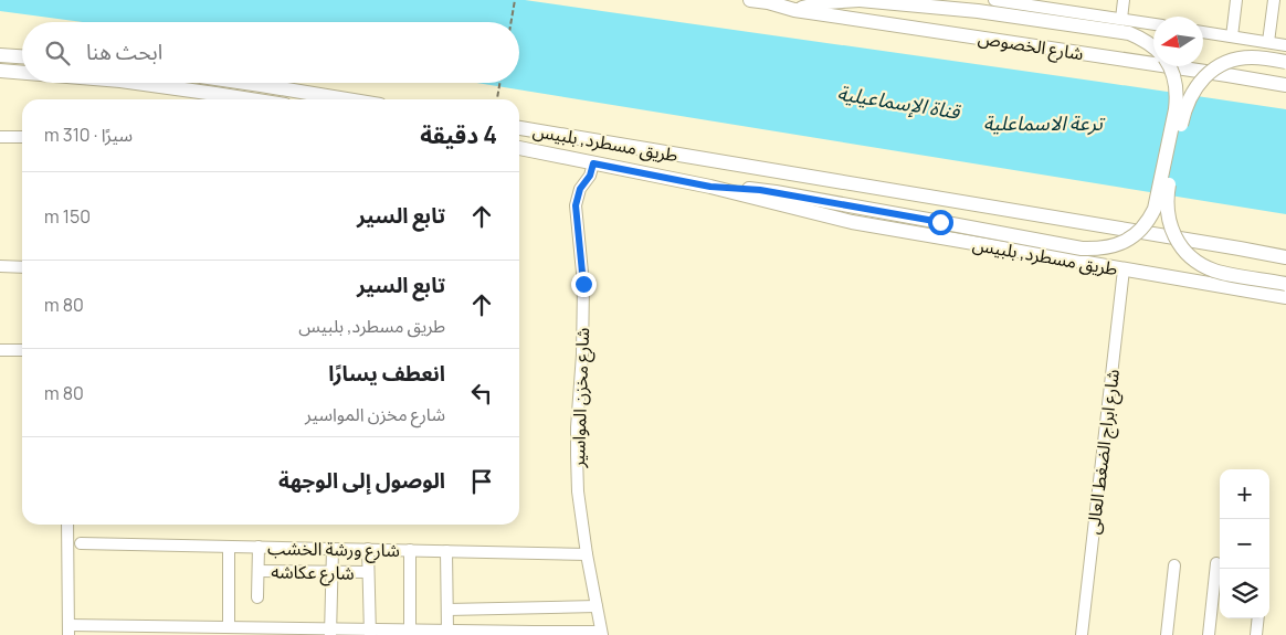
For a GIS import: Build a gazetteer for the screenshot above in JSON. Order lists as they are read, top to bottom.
{
  "streets": {
    "main road": ["شارع الخصوص", "طريق مسطرد, بلبيس"],
    "street": [
      "شارع مخزن المواسير",
      "شارع ابراج الضغط العالى",
      "شارع ورشة الخشب",
      "شارع عكاشه"
    ]
  },
  "crossings": [
    ["طريق مسطرد, بلبيس", "شارع مخزن المواسير"],
    ["طريق مسطرد, بلبيس", "شارع ابراج الضغط العالى"],
    ["شارع مخزن المواسير", "شارع ورشة الخشب"]
  ],
  "water": ["قناة الإسماعيلية", "ترعة الاسماعلية"],
  "north": "left",
  "page": {
    "search": "ابحث هنا",
    "heading": ["4 دقيقة", "سيرًا · 310 m"],
    "list": [
      ["تابع السير", "150 m"],
      ["تابع السير", "طريق مسطرد, بلبيس", "80 m"],
      ["انعطف يسارًا", "شارع مخزن المواسير", "80 m"],
      "الوصول إلى الوجهة"
    ],
    "map_buttons": ["+", "−"]
  }
}
